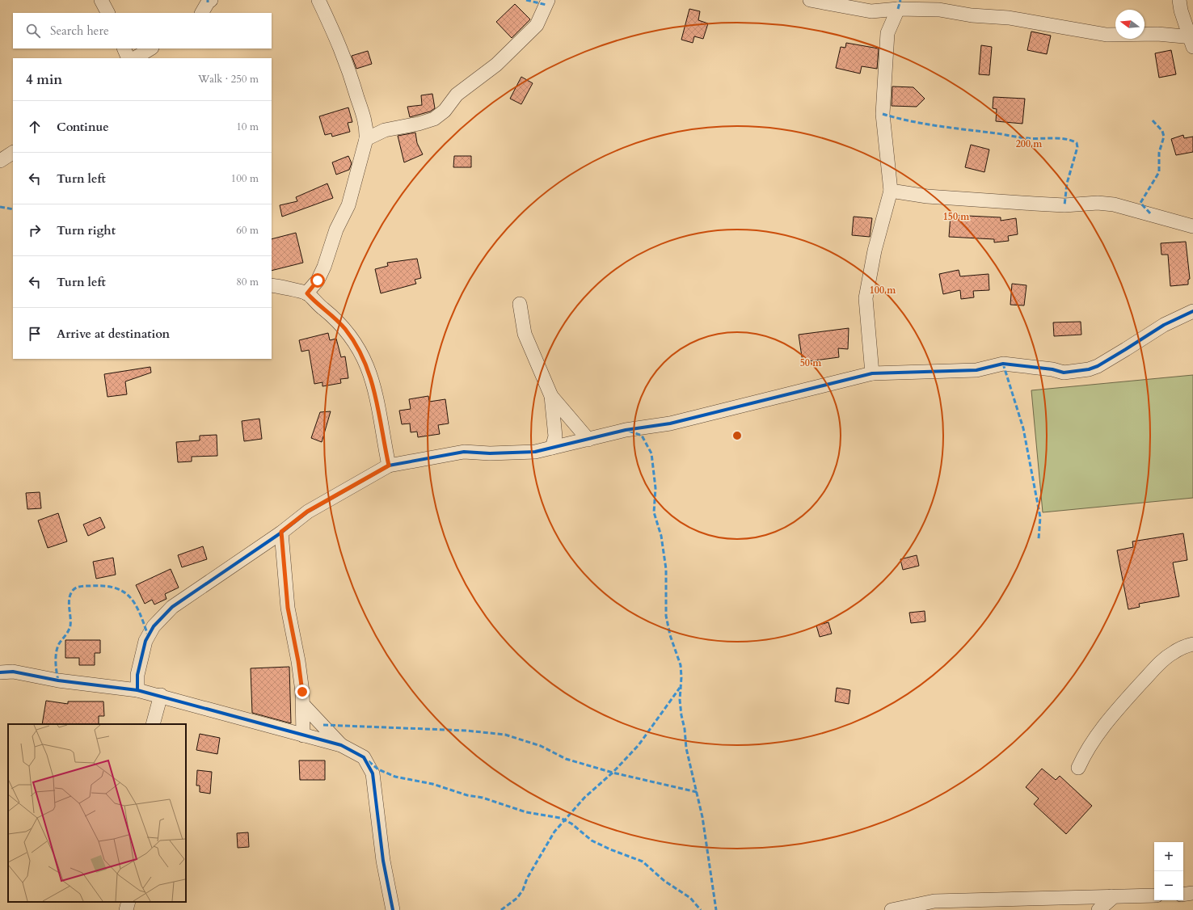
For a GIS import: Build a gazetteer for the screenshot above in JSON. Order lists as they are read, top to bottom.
{
  "north": "left",
  "page": {
    "search": "Search here",
    "heading": ["4 min", "Walk · 250 m"],
    "list": [
      ["Continue", "10 m"],
      ["Turn left", "100 m"],
      ["Turn right", "60 m"],
      ["Turn left", "80 m"],
      "Arrive at destination"
    ],
    "map_buttons": ["+", "−"]
  },
  "rings": [
    "200 m",
    "150 m",
    "100 m",
    "50 m"
  ]
}
